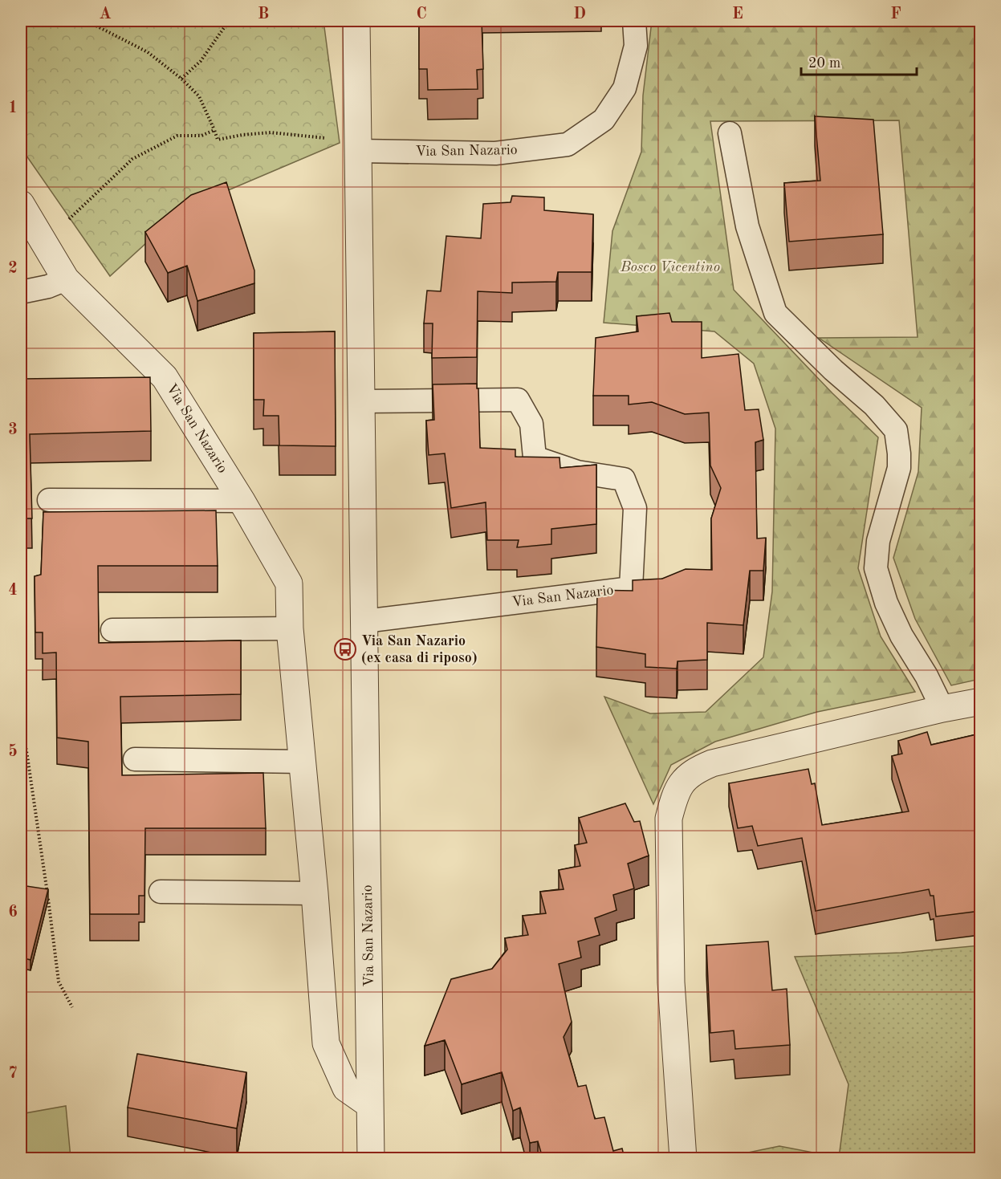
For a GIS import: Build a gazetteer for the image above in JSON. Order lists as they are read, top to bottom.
{
  "streets": {
    "street": ["Via San Nazario"]
  },
  "parks": ["Bosco Vicentino"],
  "places": {
    "bus stop": ["Via San Nazario (ex casa di riposo)"]
  },
  "scale_bar": "20 m",
  "grid": {
    "columns": [
      "A",
      "B",
      "C",
      "D",
      "E",
      "F"
    ],
    "rows": [
      "1",
      "2",
      "3",
      "4",
      "5",
      "6",
      "7"
    ]
  }
}
